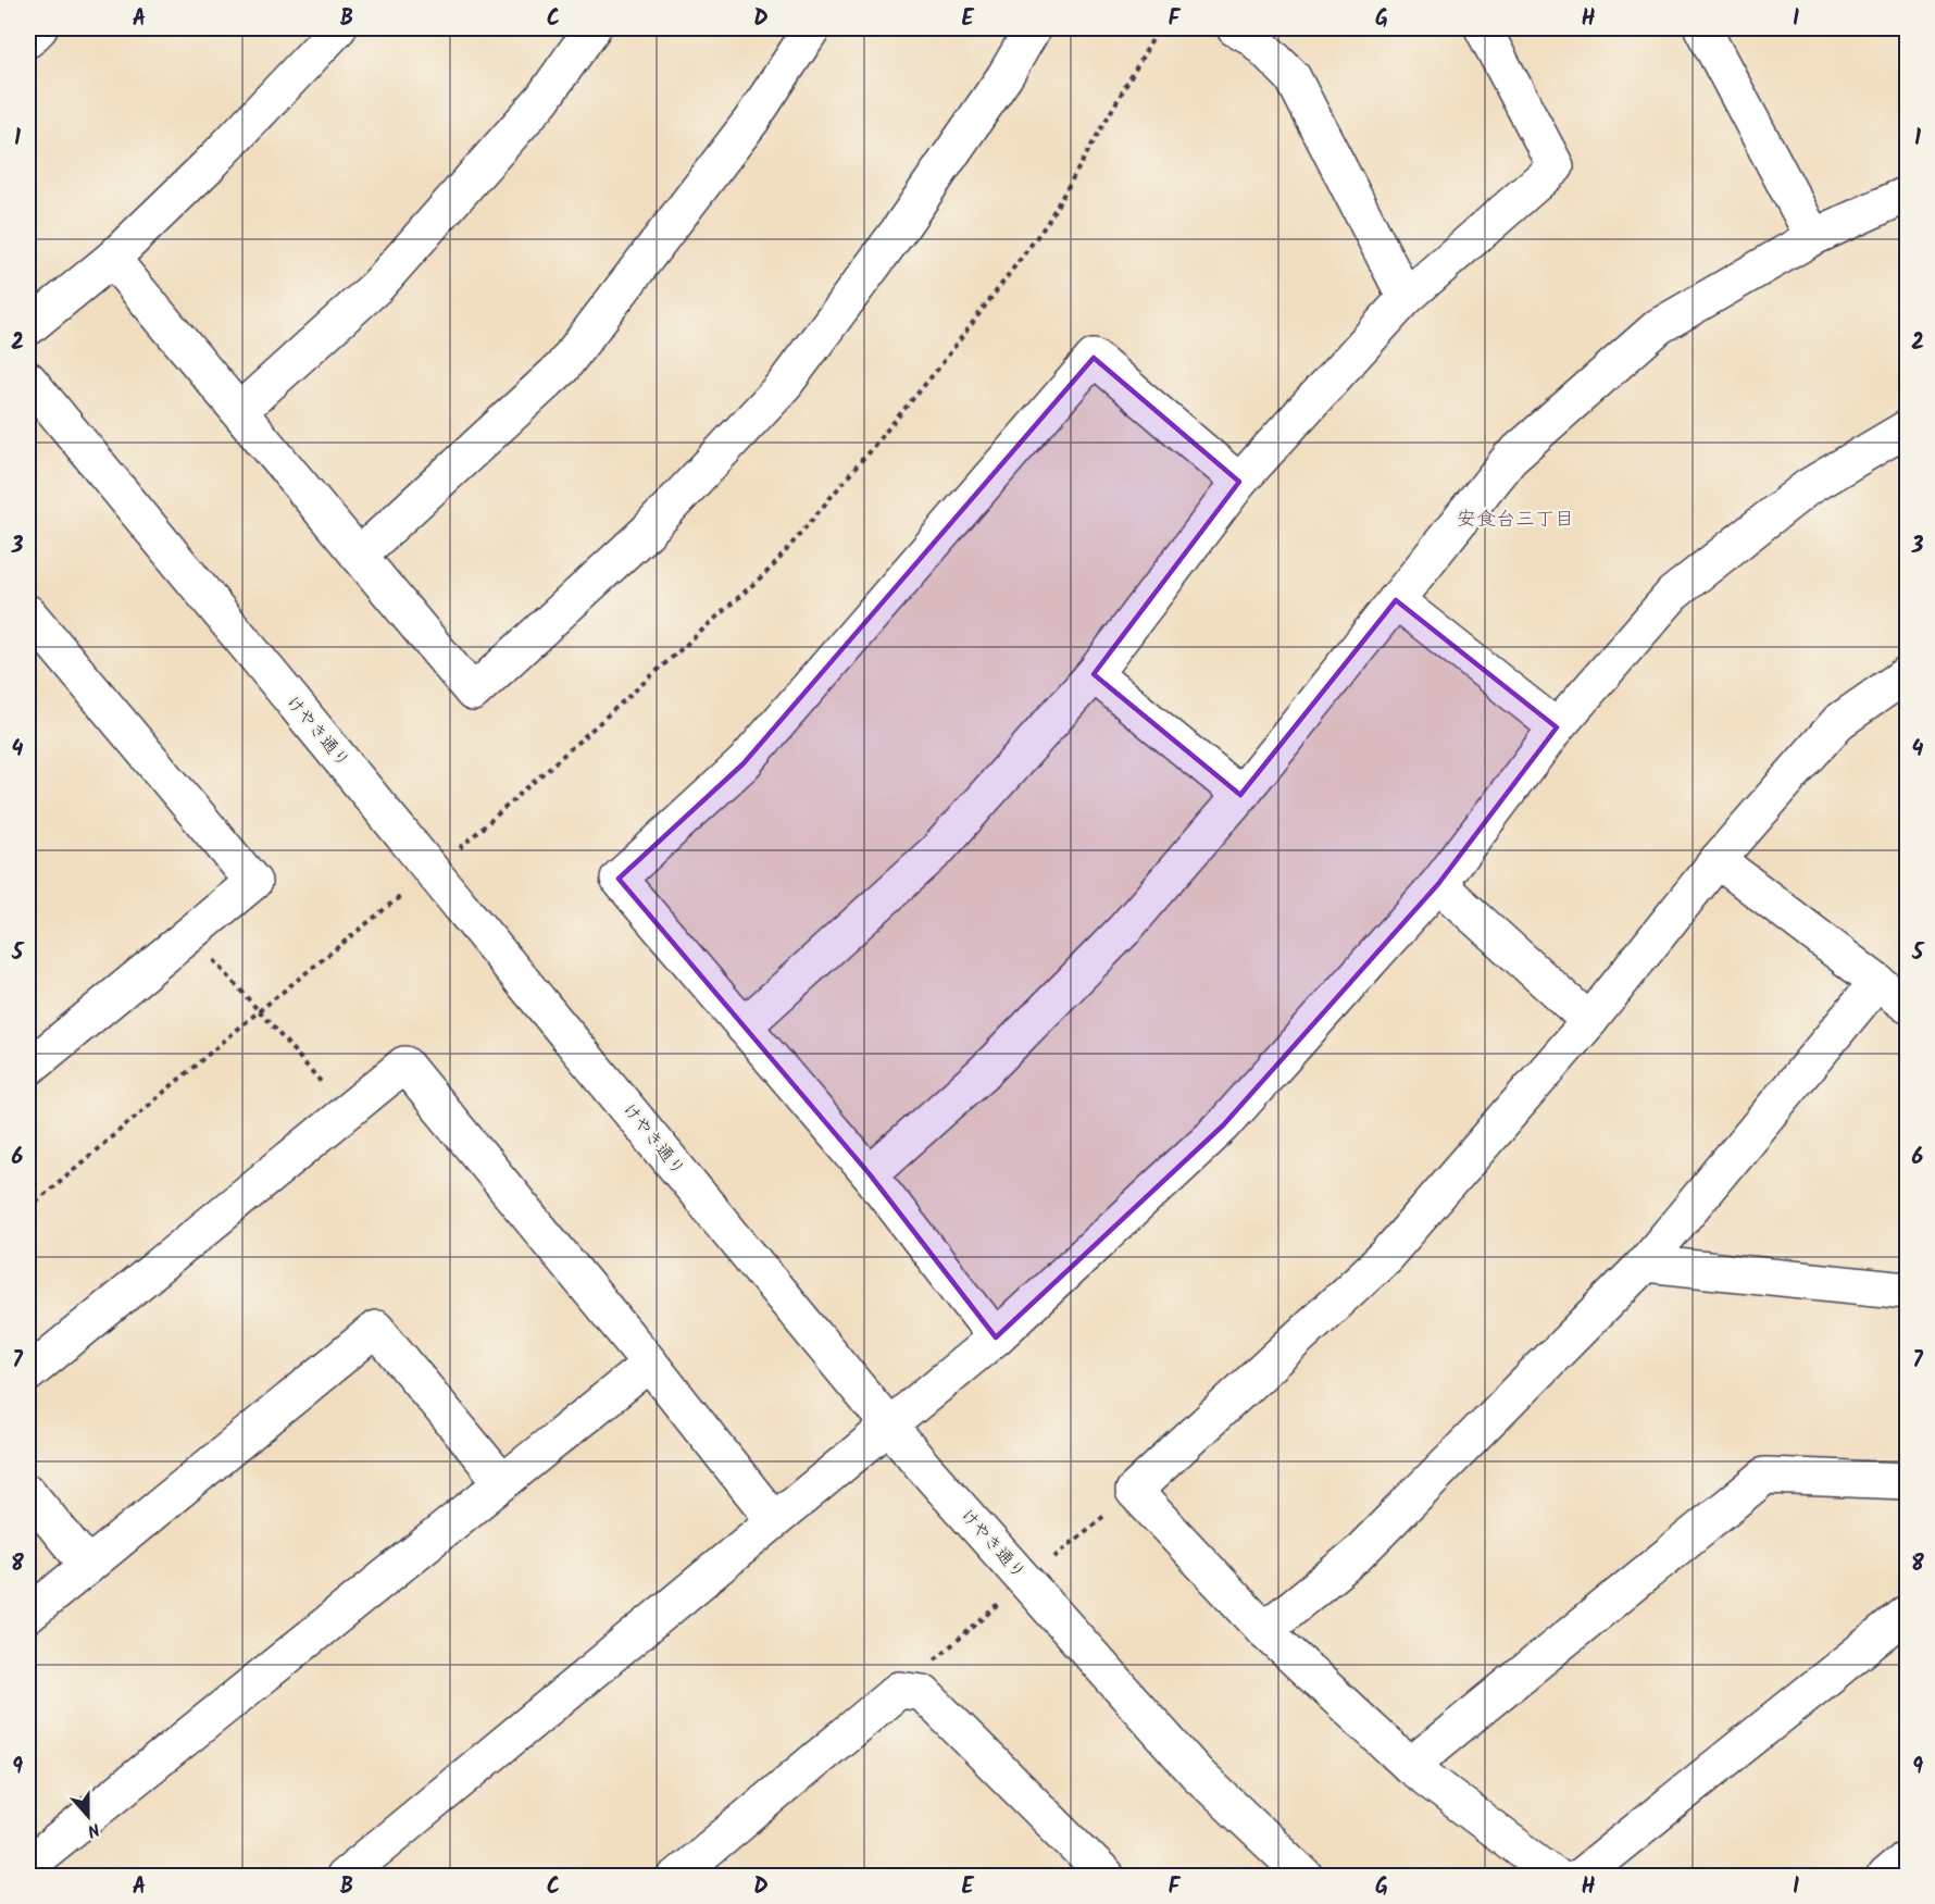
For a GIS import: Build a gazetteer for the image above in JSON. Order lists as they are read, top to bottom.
{
  "streets": {
    "street": ["けやき通り"]
  },
  "districts": ["安食台三丁目"],
  "north": "bottom",
  "grid": {
    "columns": [
      "A",
      "B",
      "C",
      "D",
      "E",
      "F",
      "G",
      "H",
      "I"
    ],
    "rows": [
      "1",
      "2",
      "3",
      "4",
      "5",
      "6",
      "7",
      "8",
      "9"
    ]
  }
}
